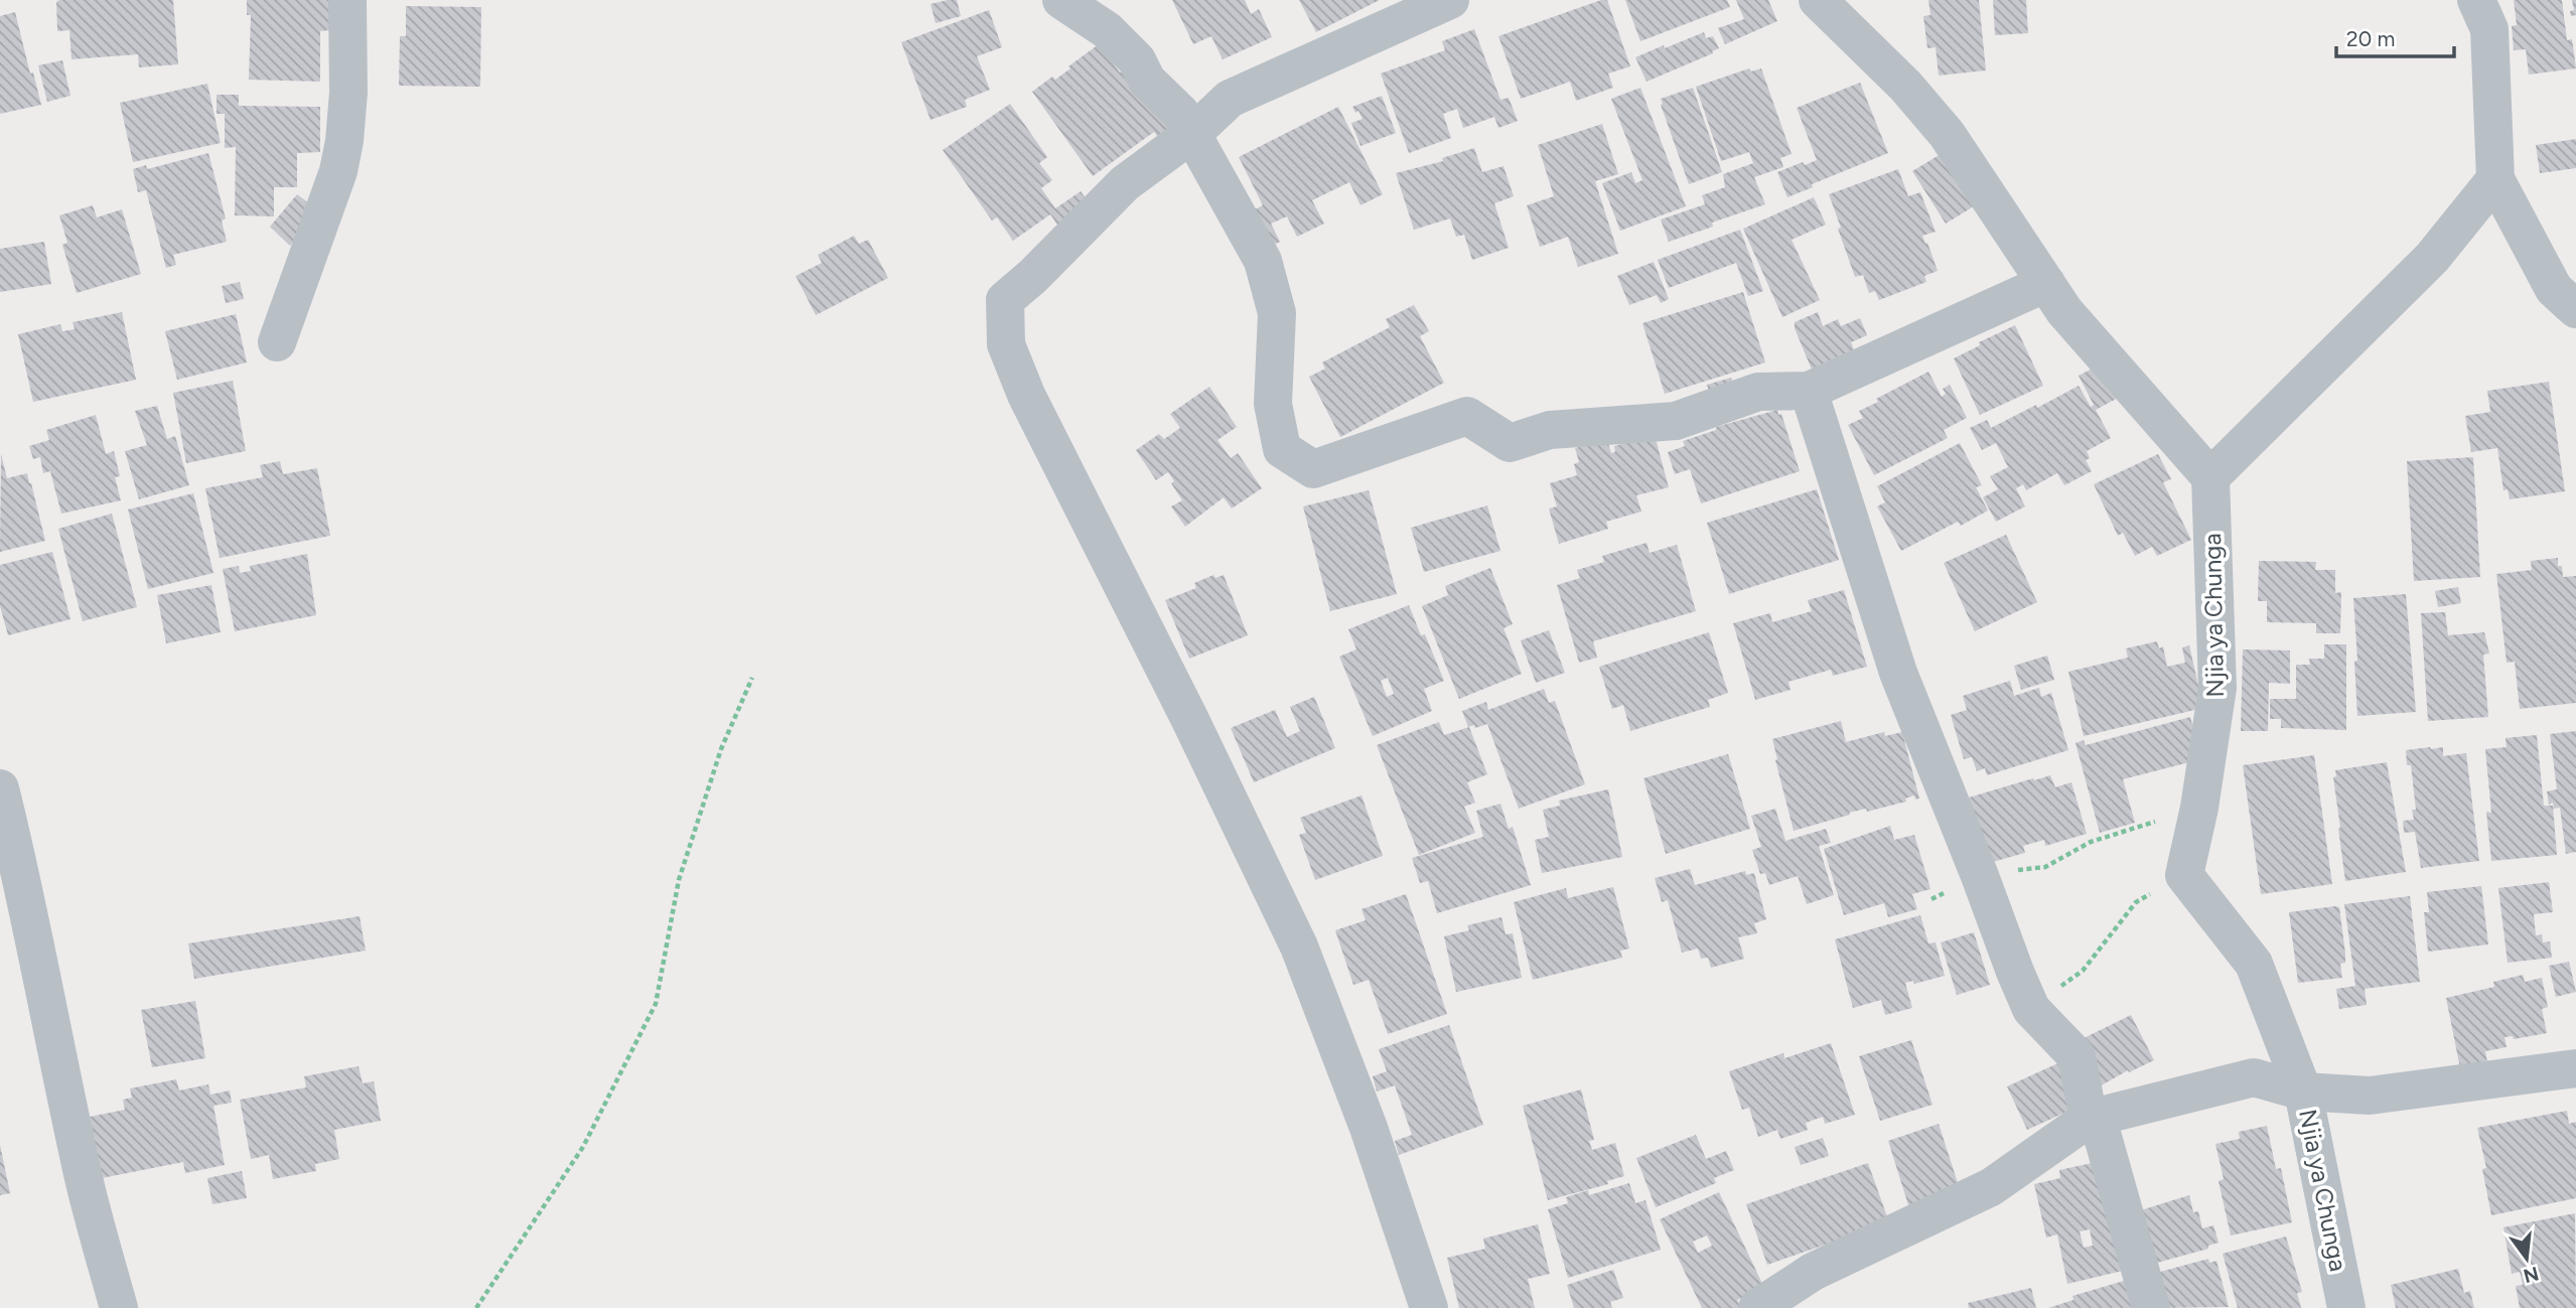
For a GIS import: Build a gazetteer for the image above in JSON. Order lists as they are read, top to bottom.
{
  "streets": {
    "street": ["Njia ya Chunga"]
  },
  "scale_bar": "20 m",
  "north": "bottom"
}
